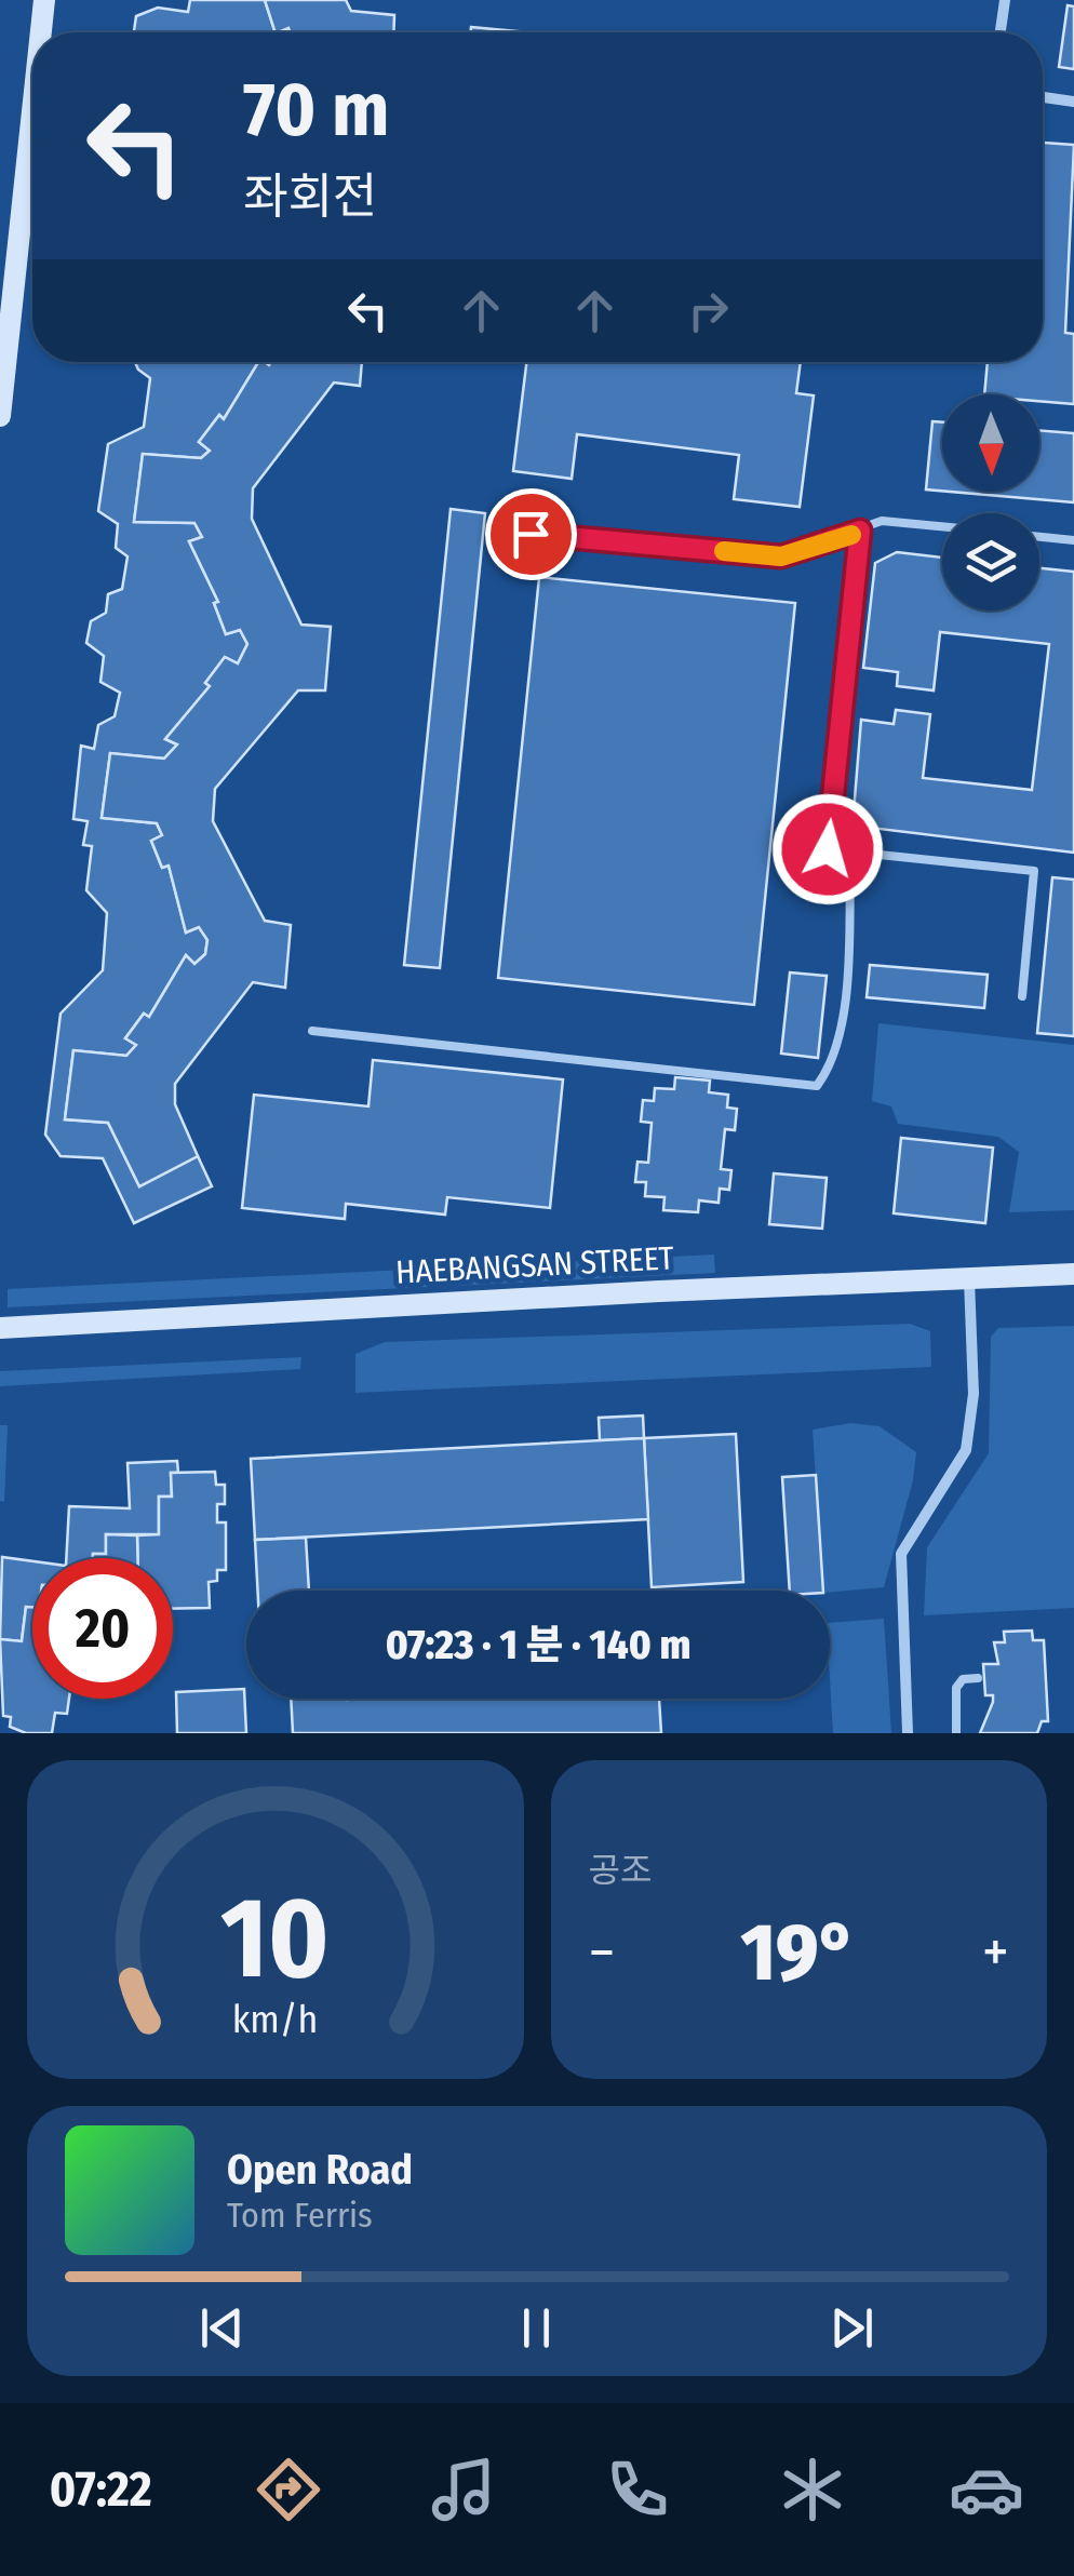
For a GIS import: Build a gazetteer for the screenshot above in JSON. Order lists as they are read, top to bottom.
{
  "streets": {
    "main road": ["HAEBANGSAN STREET"]
  },
  "north": "bottom",
  "page": {
    "turn": ["70 m", "좌회전"],
    "limit": "20",
    "trip": "07:23 · 1 분 · 140 m",
    "tile": "공조",
    "heat": ["−", "19°", "+"],
    "song": ["Open Road", "Tom Ferris"],
    "tabs": "07:22",
    "gauge": ["10", "km/h"]
  }
}
